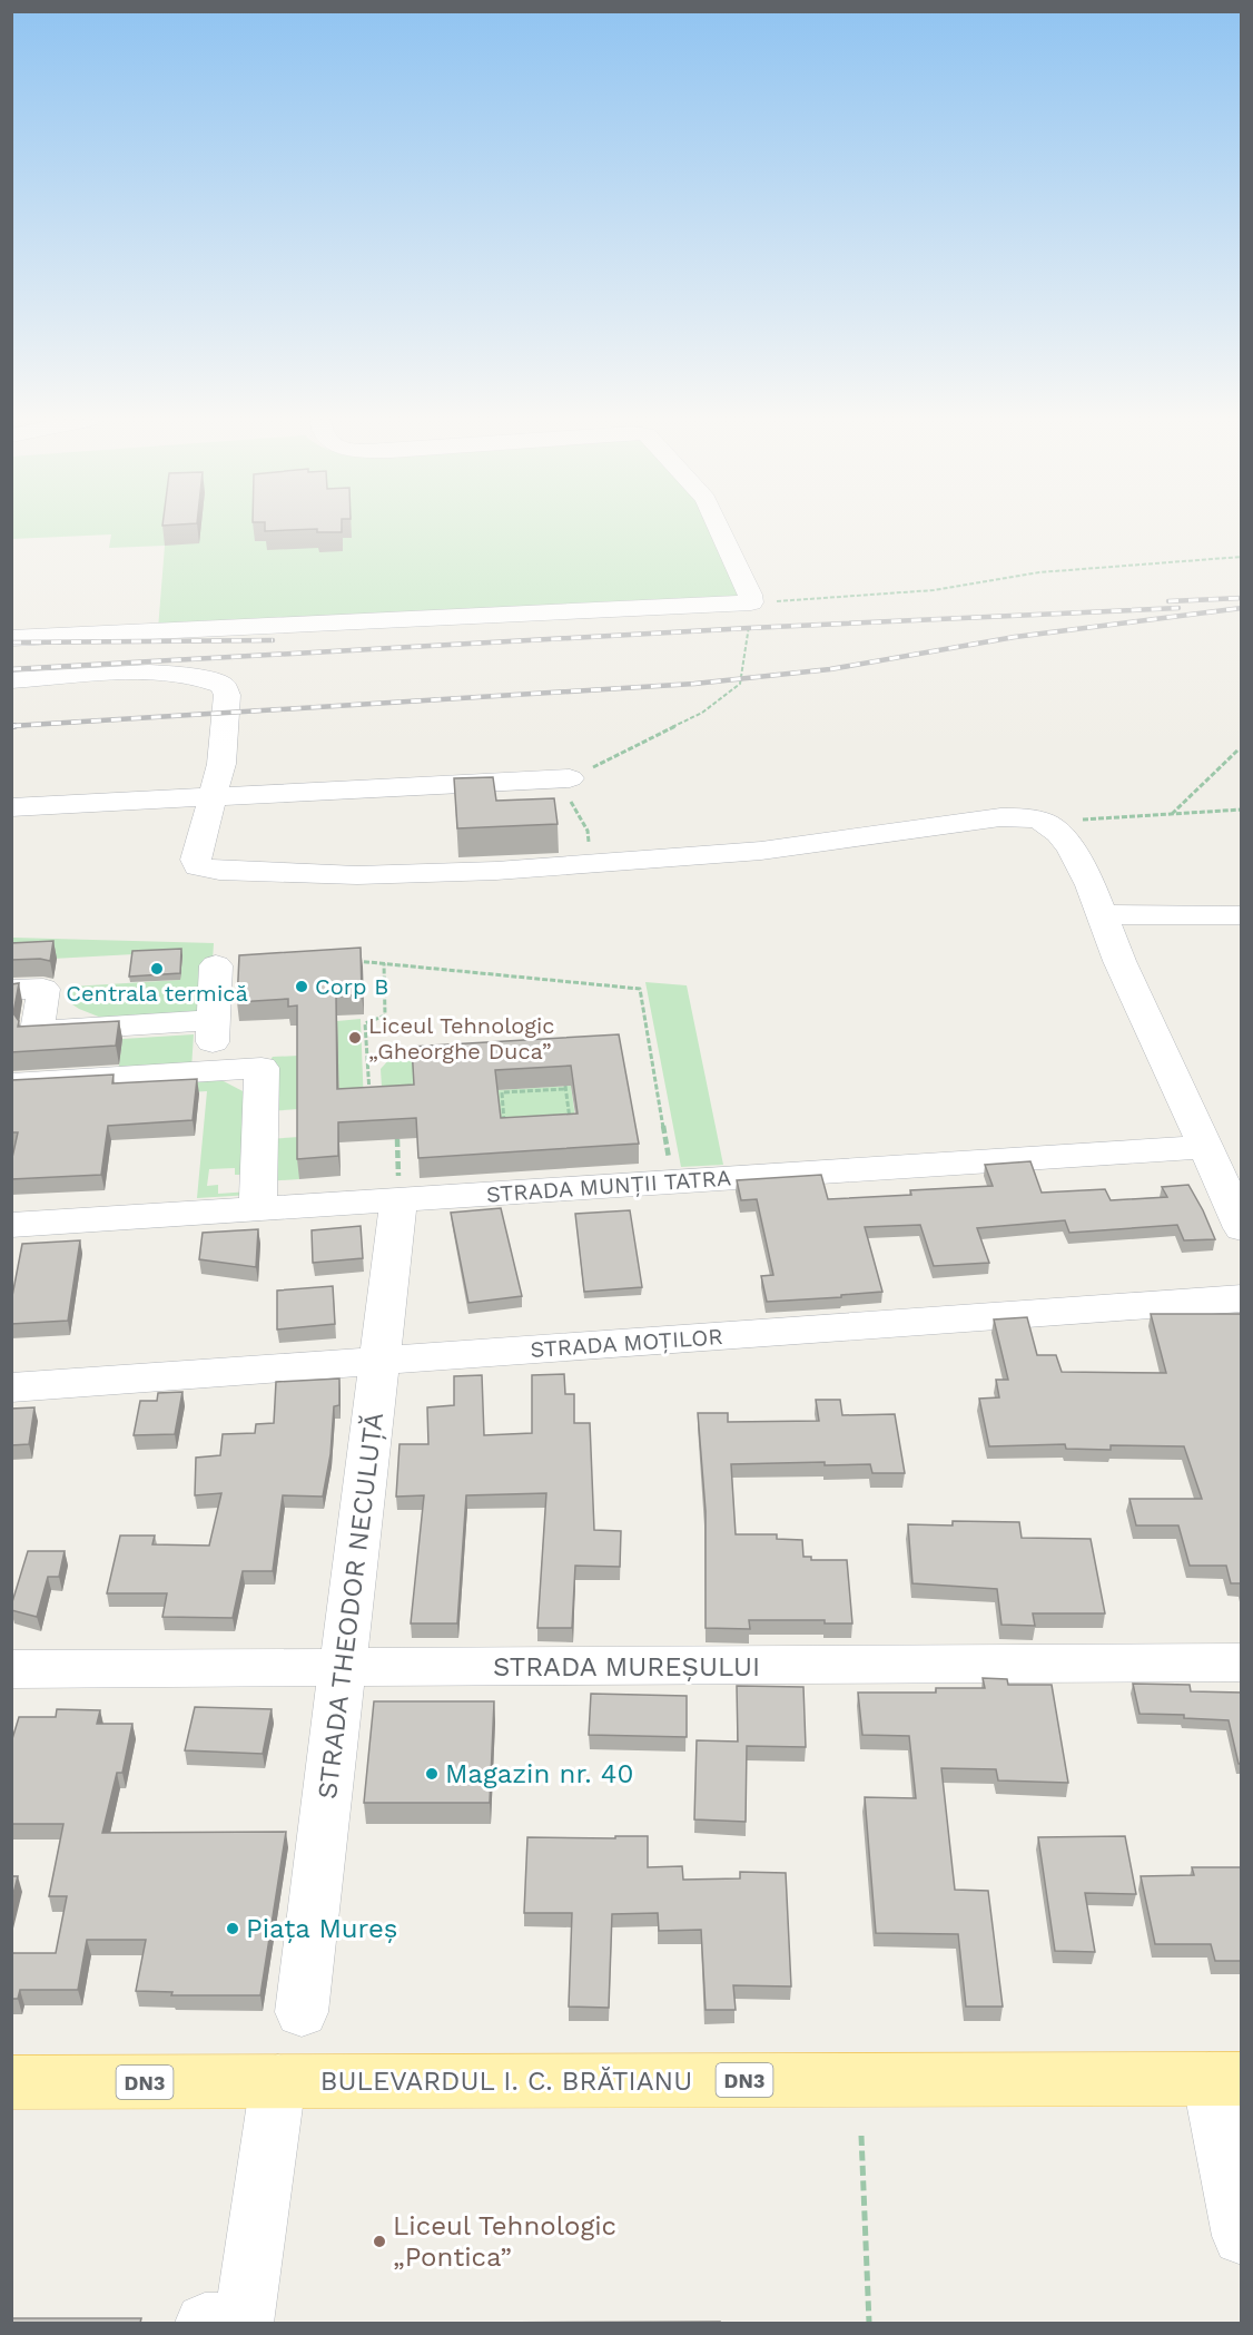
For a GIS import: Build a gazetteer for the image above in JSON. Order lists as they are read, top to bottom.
{
  "streets": {
    "main road": ["DN3", "BULEVARDUL I. C. BRĂTIANU"],
    "street": [
      "STRADA MUNȚII TATRA",
      "STRADA MOȚILOR",
      "STRADA THEODOR NECULUȚĂ",
      "STRADA MUREȘULUI"
    ]
  },
  "crossings": [
    ["STRADA MUNȚII TATRA", "STRADA THEODOR NECULUȚĂ"],
    ["STRADA MOȚILOR", "STRADA THEODOR NECULUȚĂ"],
    ["STRADA THEODOR NECULUȚĂ", "STRADA MUREȘULUI"]
  ],
  "places": [
    "Centrala termică",
    "Corp B",
    "Liceul Tehnologic „Gheorghe Duca”",
    "Magazin nr. 40",
    "Piața Mureș",
    "Liceul Tehnologic „Pontica”"
  ]
}
